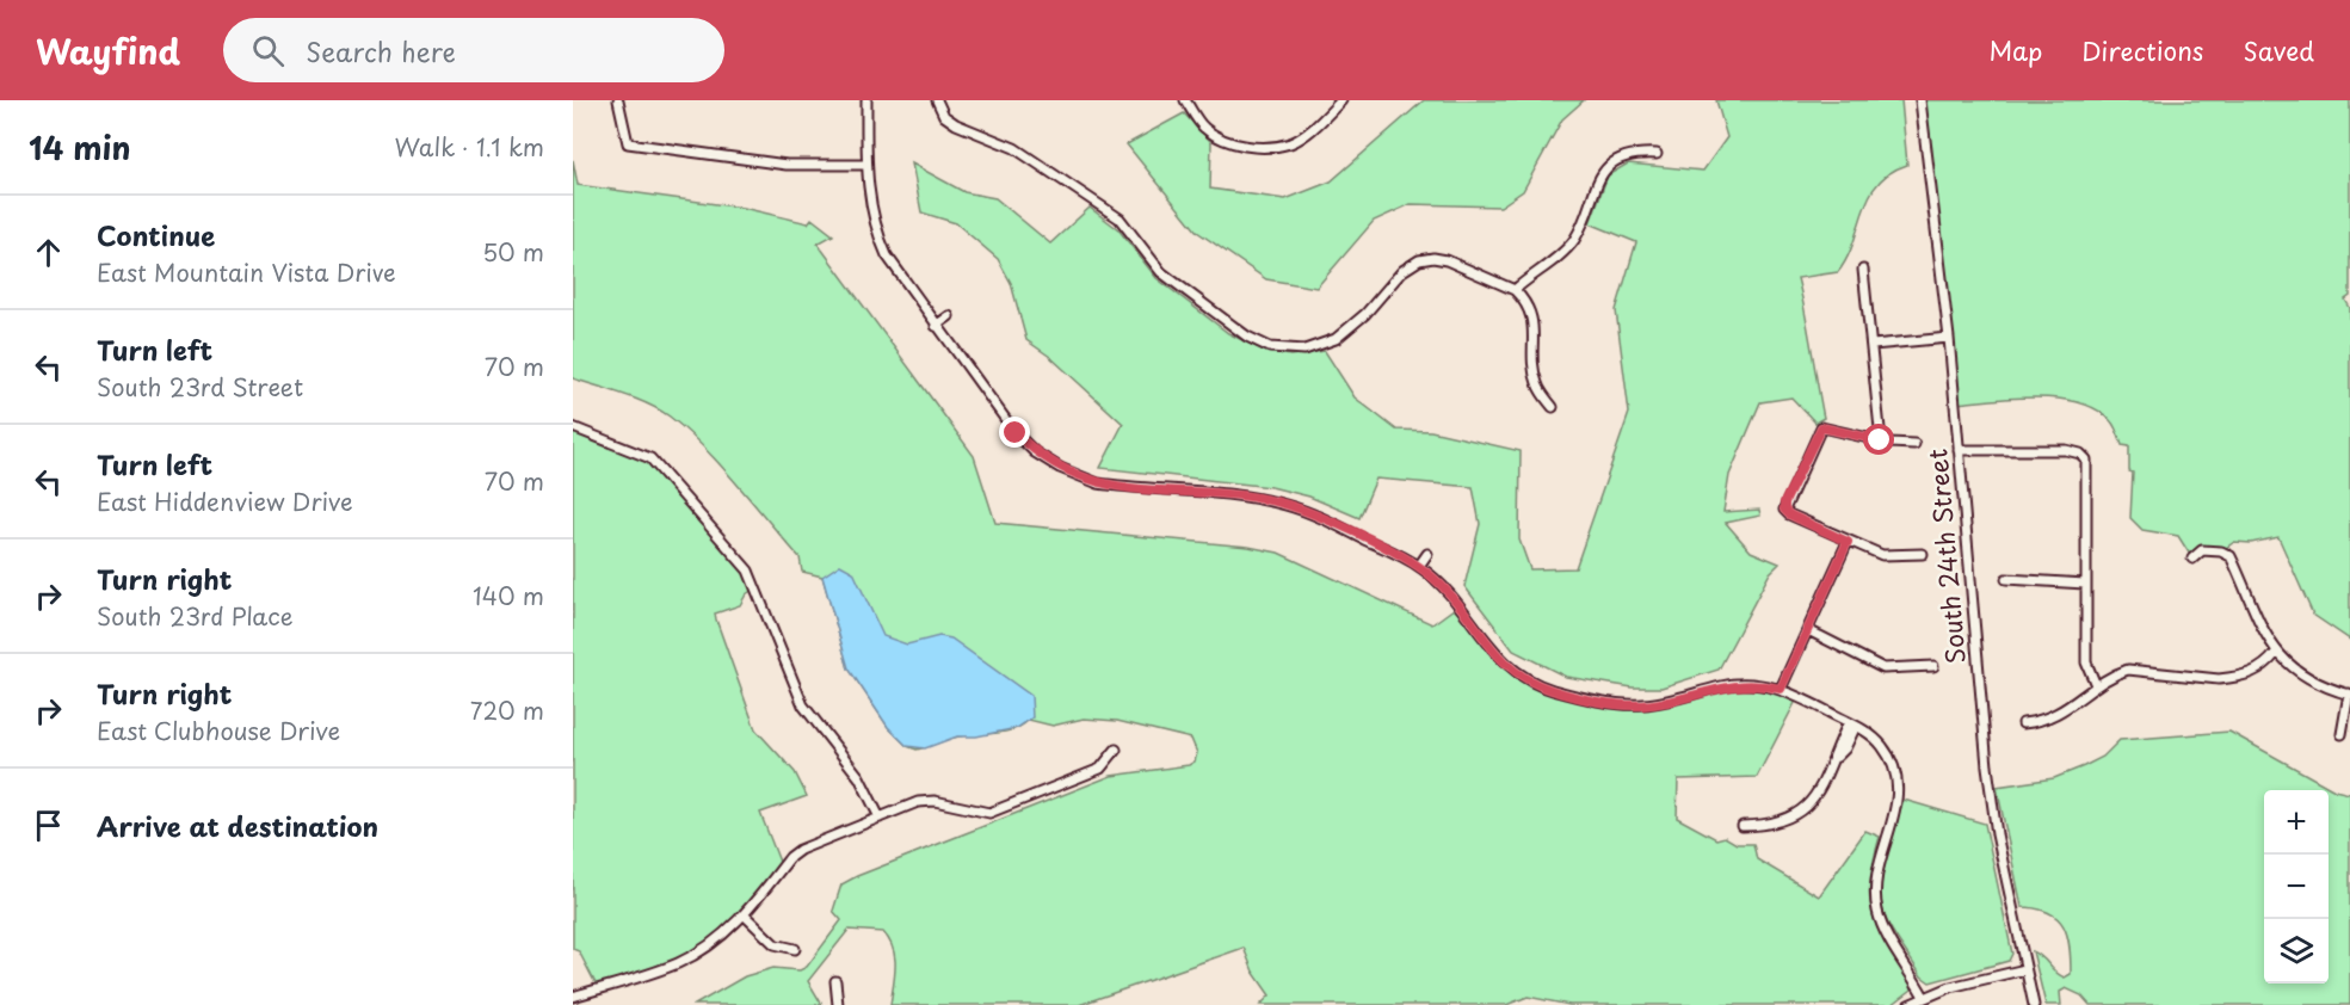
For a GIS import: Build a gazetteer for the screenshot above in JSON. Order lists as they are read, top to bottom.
{
  "streets": {
    "street": ["South 24th Street"]
  },
  "page": {
    "header": "Wayfind",
    "search": "Search here",
    "nav": ["Map", "Directions", "Saved"],
    "heading": ["14 min", "Walk · 1.1 km"],
    "list": [
      ["Continue", "East Mountain Vista Drive", "50 m"],
      ["Turn left", "South 23rd Street", "70 m"],
      ["Turn left", "East Hiddenview Drive", "70 m"],
      ["Turn right", "South 23rd Place", "140 m"],
      ["Turn right", "East Clubhouse Drive", "720 m"],
      "Arrive at destination"
    ],
    "map_buttons": ["+", "−"]
  }
}
